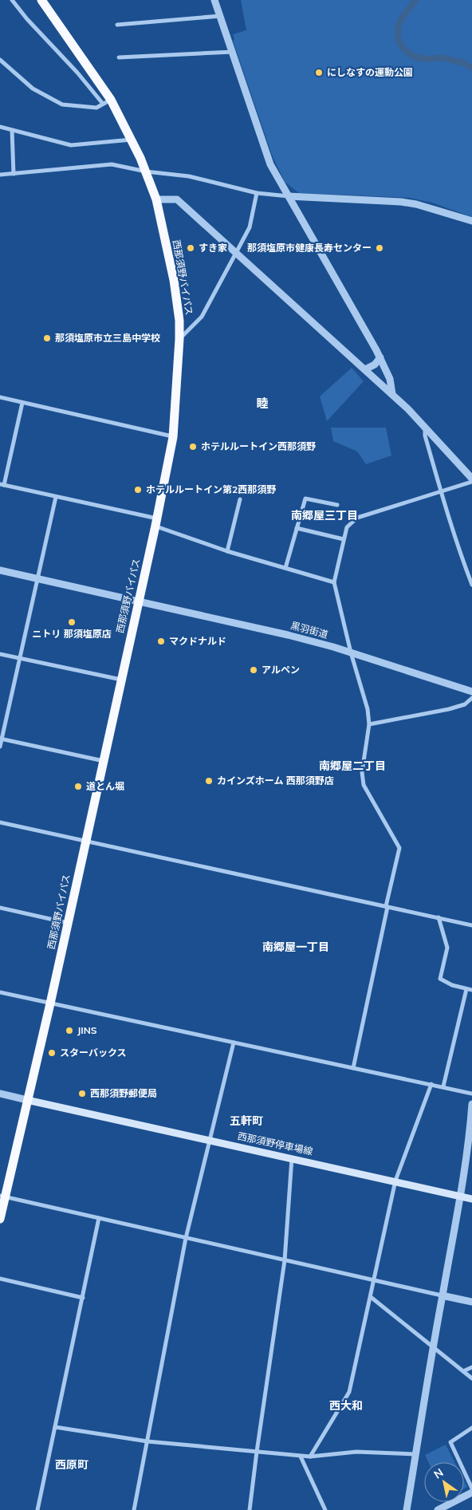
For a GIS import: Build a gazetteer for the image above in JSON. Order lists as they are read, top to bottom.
{
  "streets": {
    "highway": ["西那須野バイパス"],
    "main road": ["西那須野停車場線"],
    "street": ["黒羽街道"]
  },
  "crossings": [
    ["西那須野バイパス", "黒羽街道"],
    ["西那須野バイパス", "西那須野停車場線"]
  ],
  "districts": [
    "睦",
    "南郷屋三丁目",
    "南郷屋二丁目",
    "南郷屋一丁目",
    "五軒町",
    "西大和",
    "西原町"
  ],
  "places": [
    "にしなすの運動公園",
    "すき家",
    "那須塩原市健康長寿センター",
    "那須塩原市立三島中学校",
    "ホテルルートイン西那須野",
    "ホテルルートイン第2西那須野",
    "ニトリ 那須塩原店",
    "マクドナルド",
    "アルペン",
    "カインズホーム 西那須野店",
    "道とん堀",
    "JINS",
    "スターバックス",
    "西那須野郵便局"
  ],
  "north": "top left"
}
